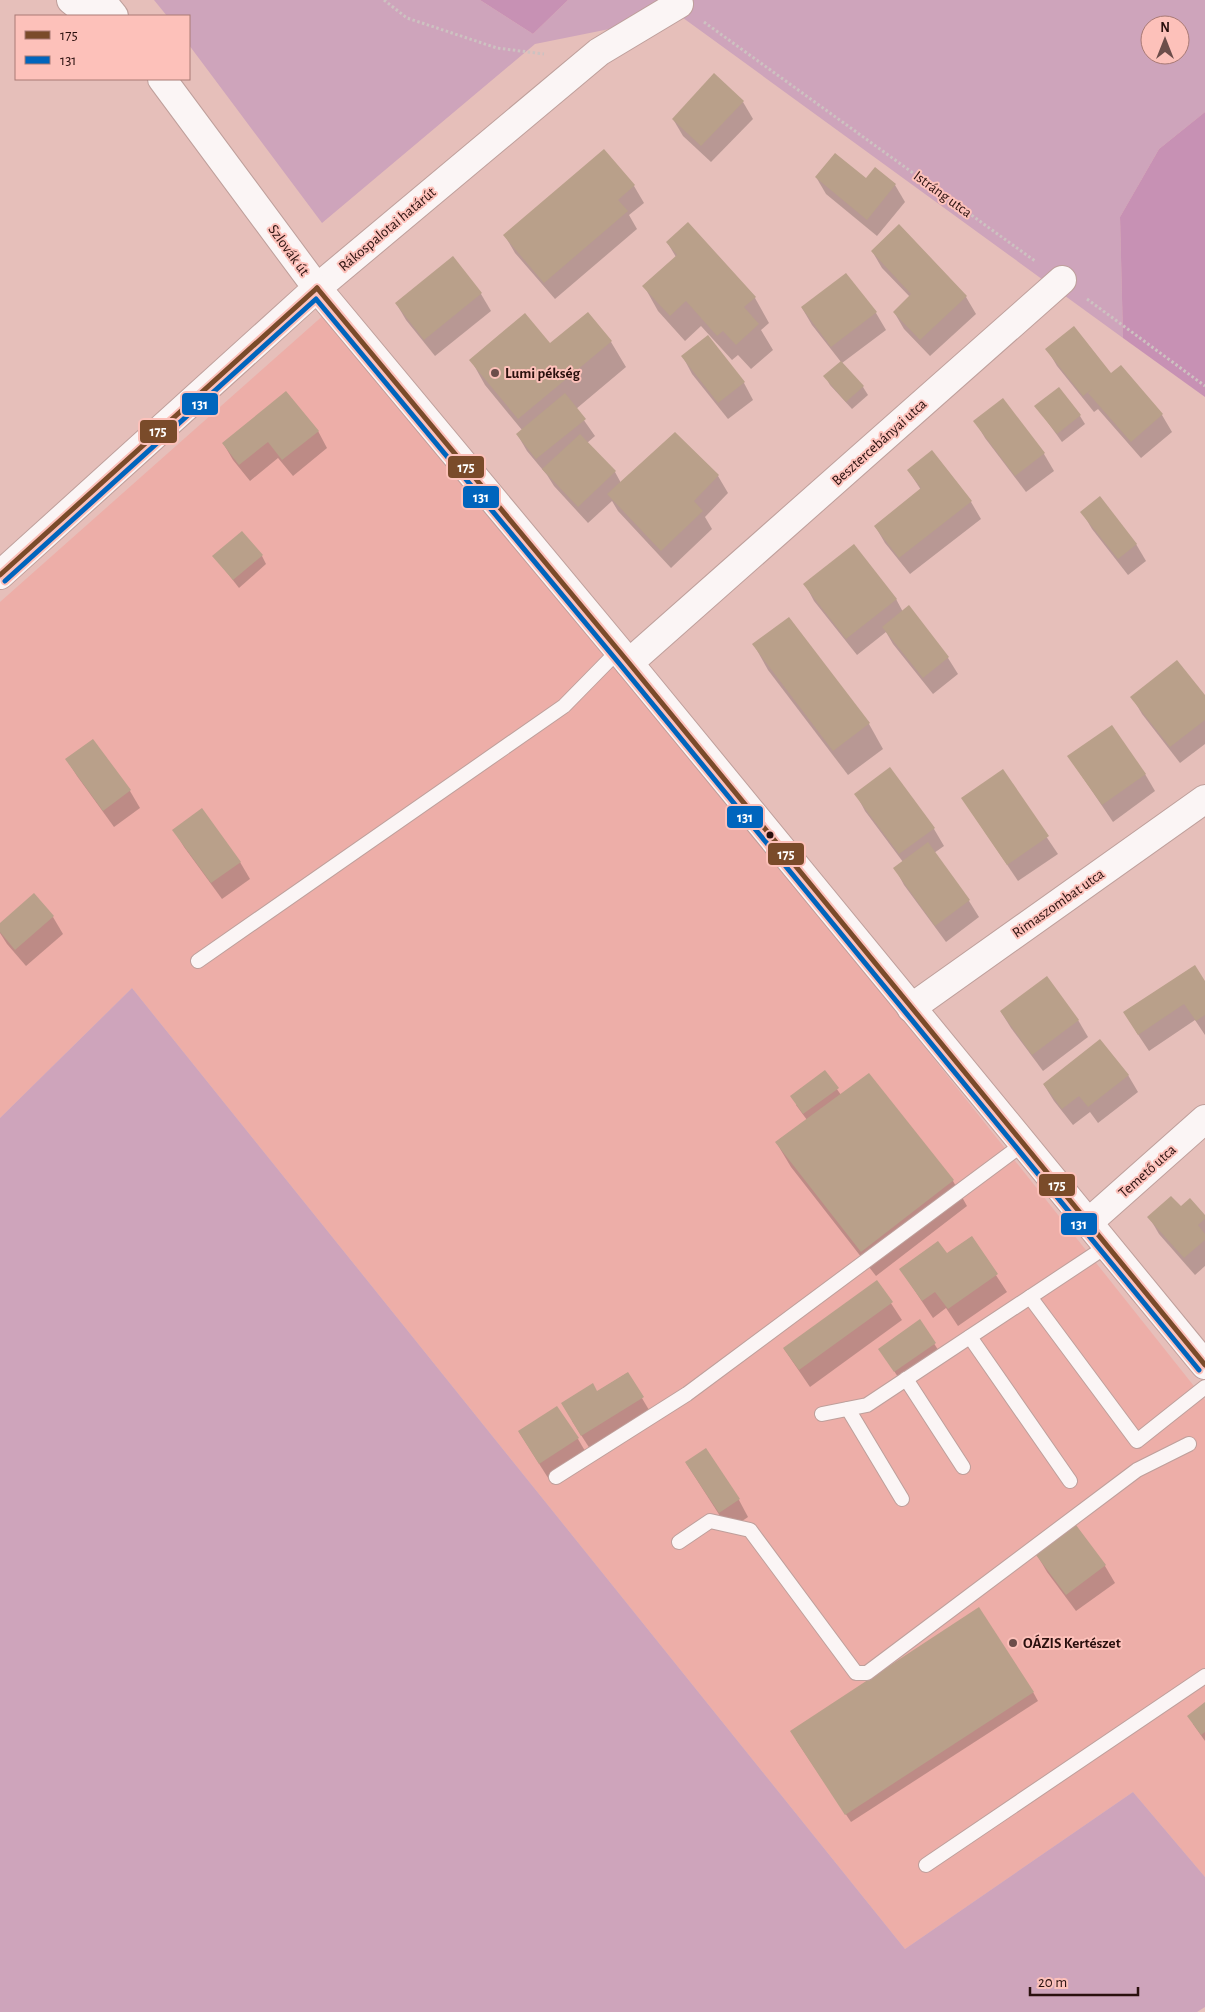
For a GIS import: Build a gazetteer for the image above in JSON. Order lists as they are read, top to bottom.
{
  "streets": {
    "street": [
      "Rákospalotai határút",
      "Szlovák út",
      "Besztercebányai utca",
      "Rimaszombat utca",
      "Temető utca"
    ],
    "path": ["Istráng utca"]
  },
  "crossings": [
    ["Istráng utca", "Rákospalotai határút"],
    ["Istráng utca", "Besztercebányai utca"],
    ["Rákospalotai határút", "Szlovák út"],
    ["Szlovák út", "Besztercebányai utca"],
    ["Szlovák út", "Rimaszombat utca"],
    ["Szlovák út", "Temető utca"]
  ],
  "places": ["Lumi pékség", "OÁZIS Kertészet"],
  "lines": ["transit line 175", "transit line 131"],
  "legend": ["175", "131"],
  "scale_bar": "20 m",
  "north": "top"
}
